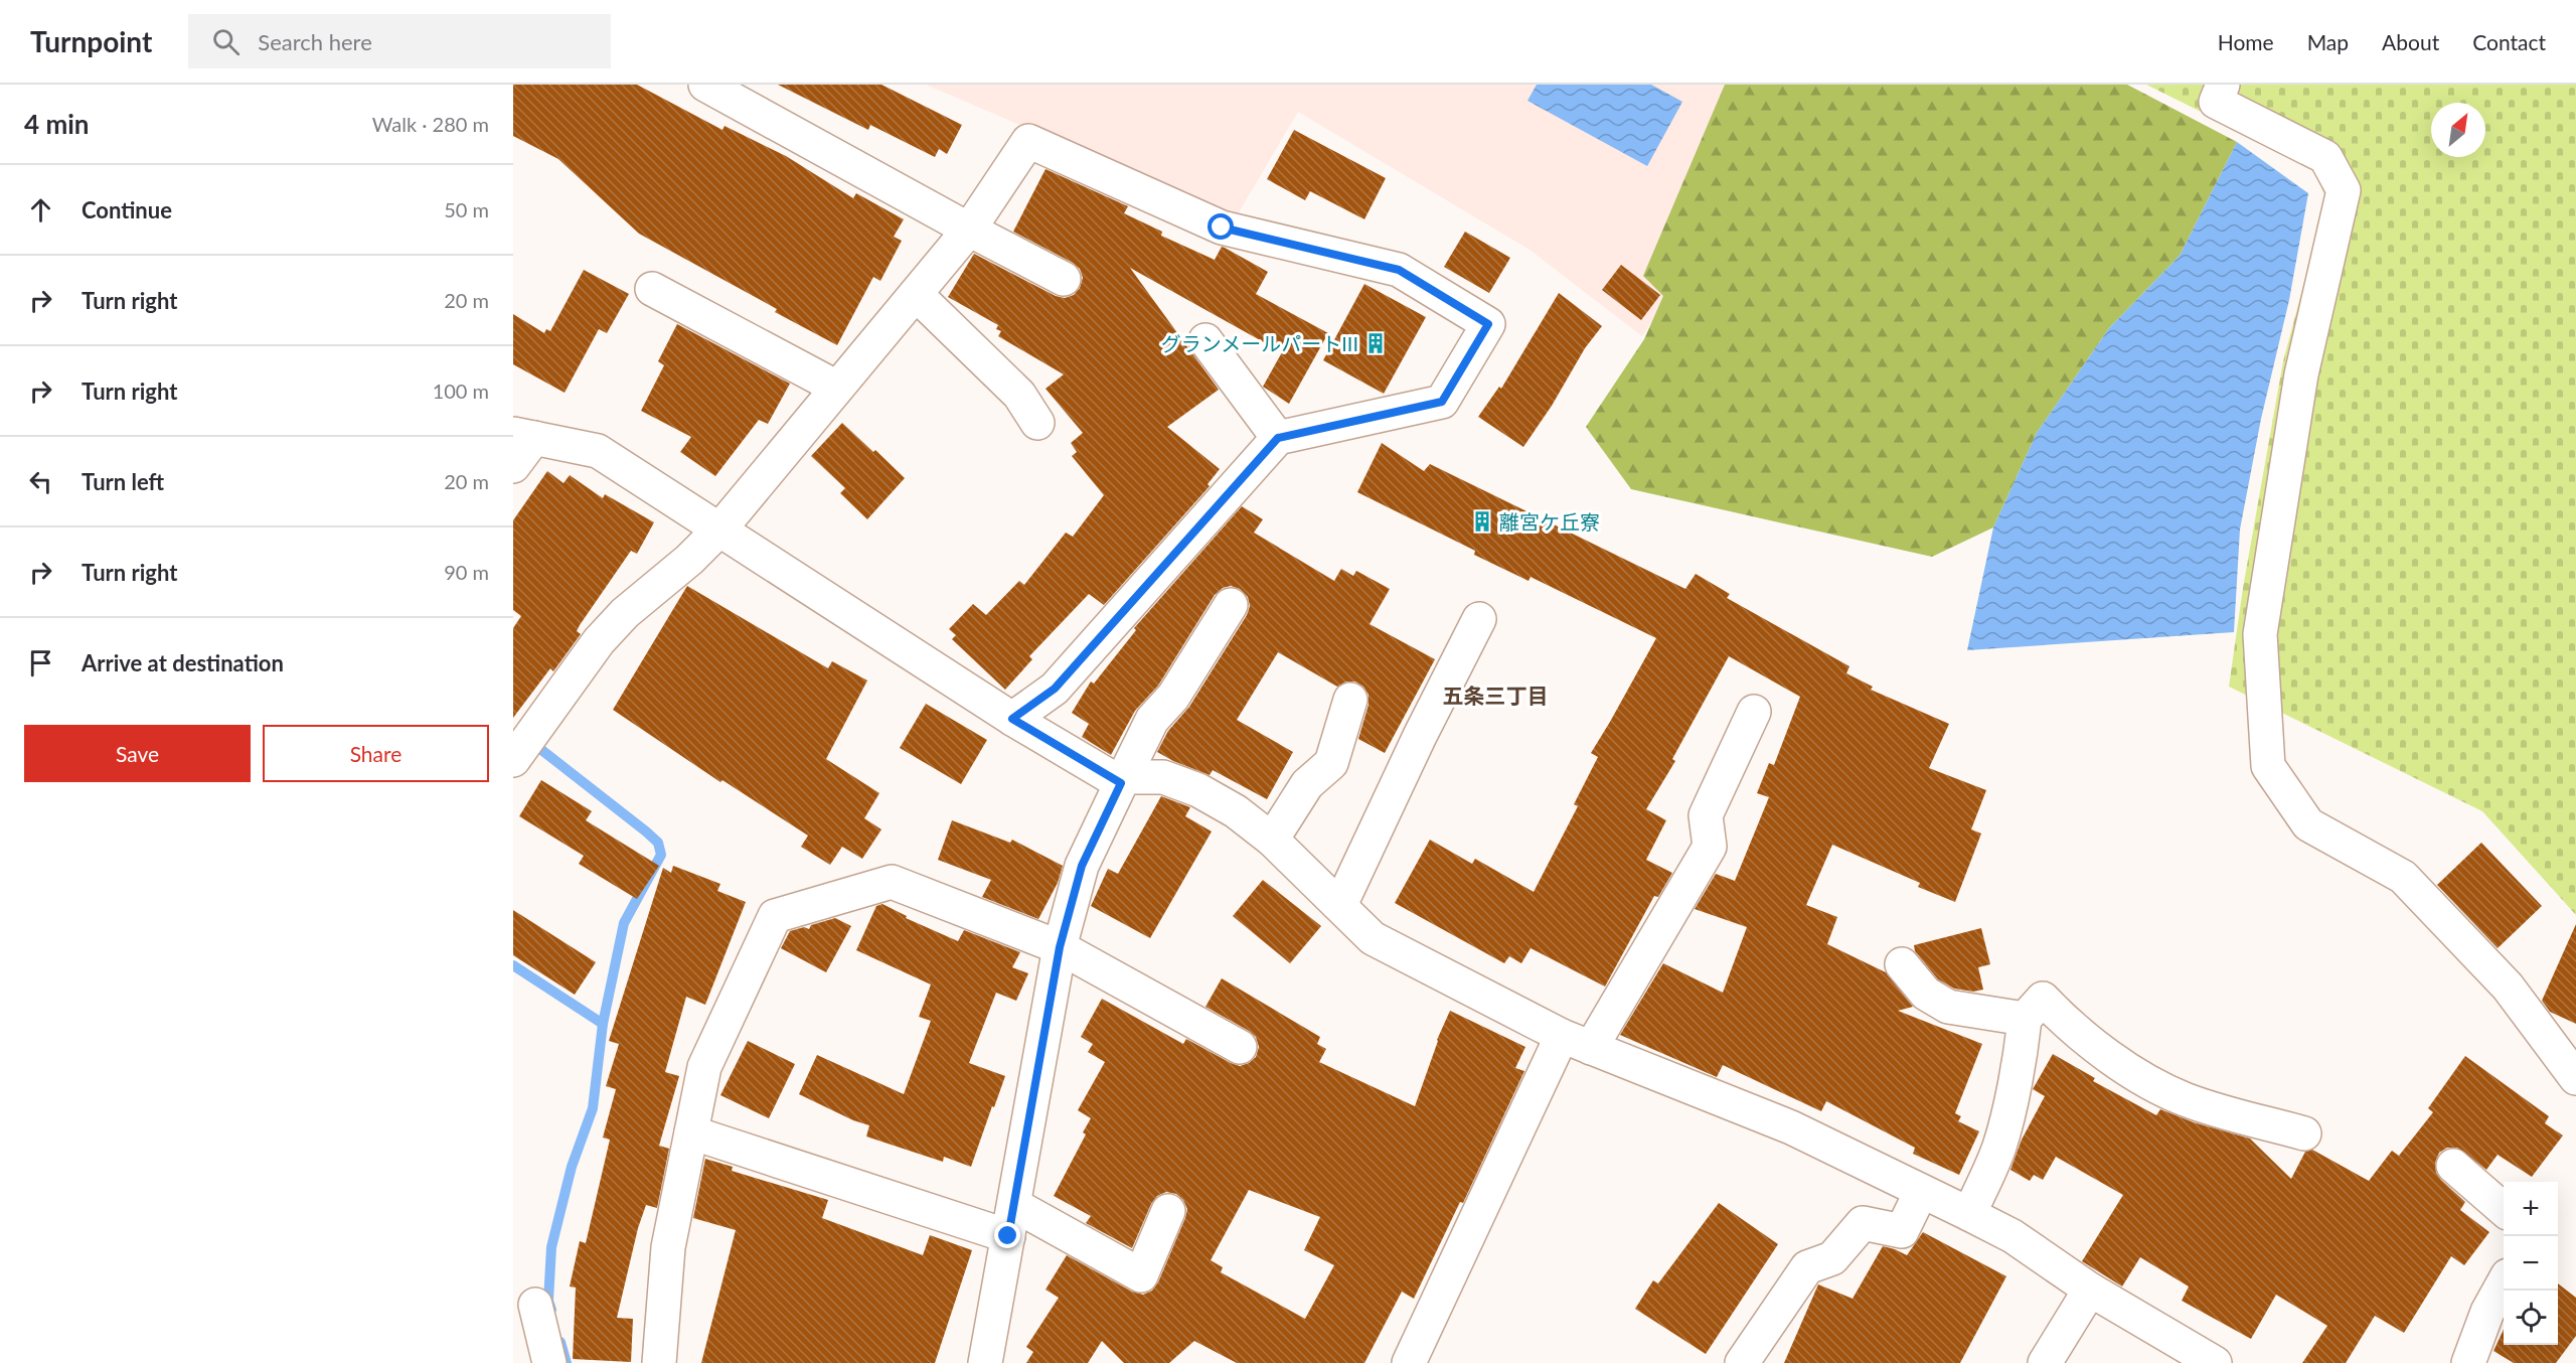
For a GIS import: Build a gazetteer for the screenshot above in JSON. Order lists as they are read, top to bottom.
{
  "districts": ["五条三丁目"],
  "places": {
    "building": ["グランメールパートIII", "離宮ケ丘寮"]
  },
  "north": "top right",
  "page": {
    "header": "Turnpoint",
    "search": "Search here",
    "nav": [
      "Home",
      "Map",
      "About",
      "Contact"
    ],
    "heading": ["4 min", "Walk · 280 m"],
    "list": [
      ["Continue", "50 m"],
      ["Turn right", "20 m"],
      ["Turn right", "100 m"],
      ["Turn left", "20 m"],
      ["Turn right", "90 m"],
      "Arrive at destination"
    ],
    "buttons": ["Save", "Share"],
    "map_buttons": ["+", "−"]
  }
}
